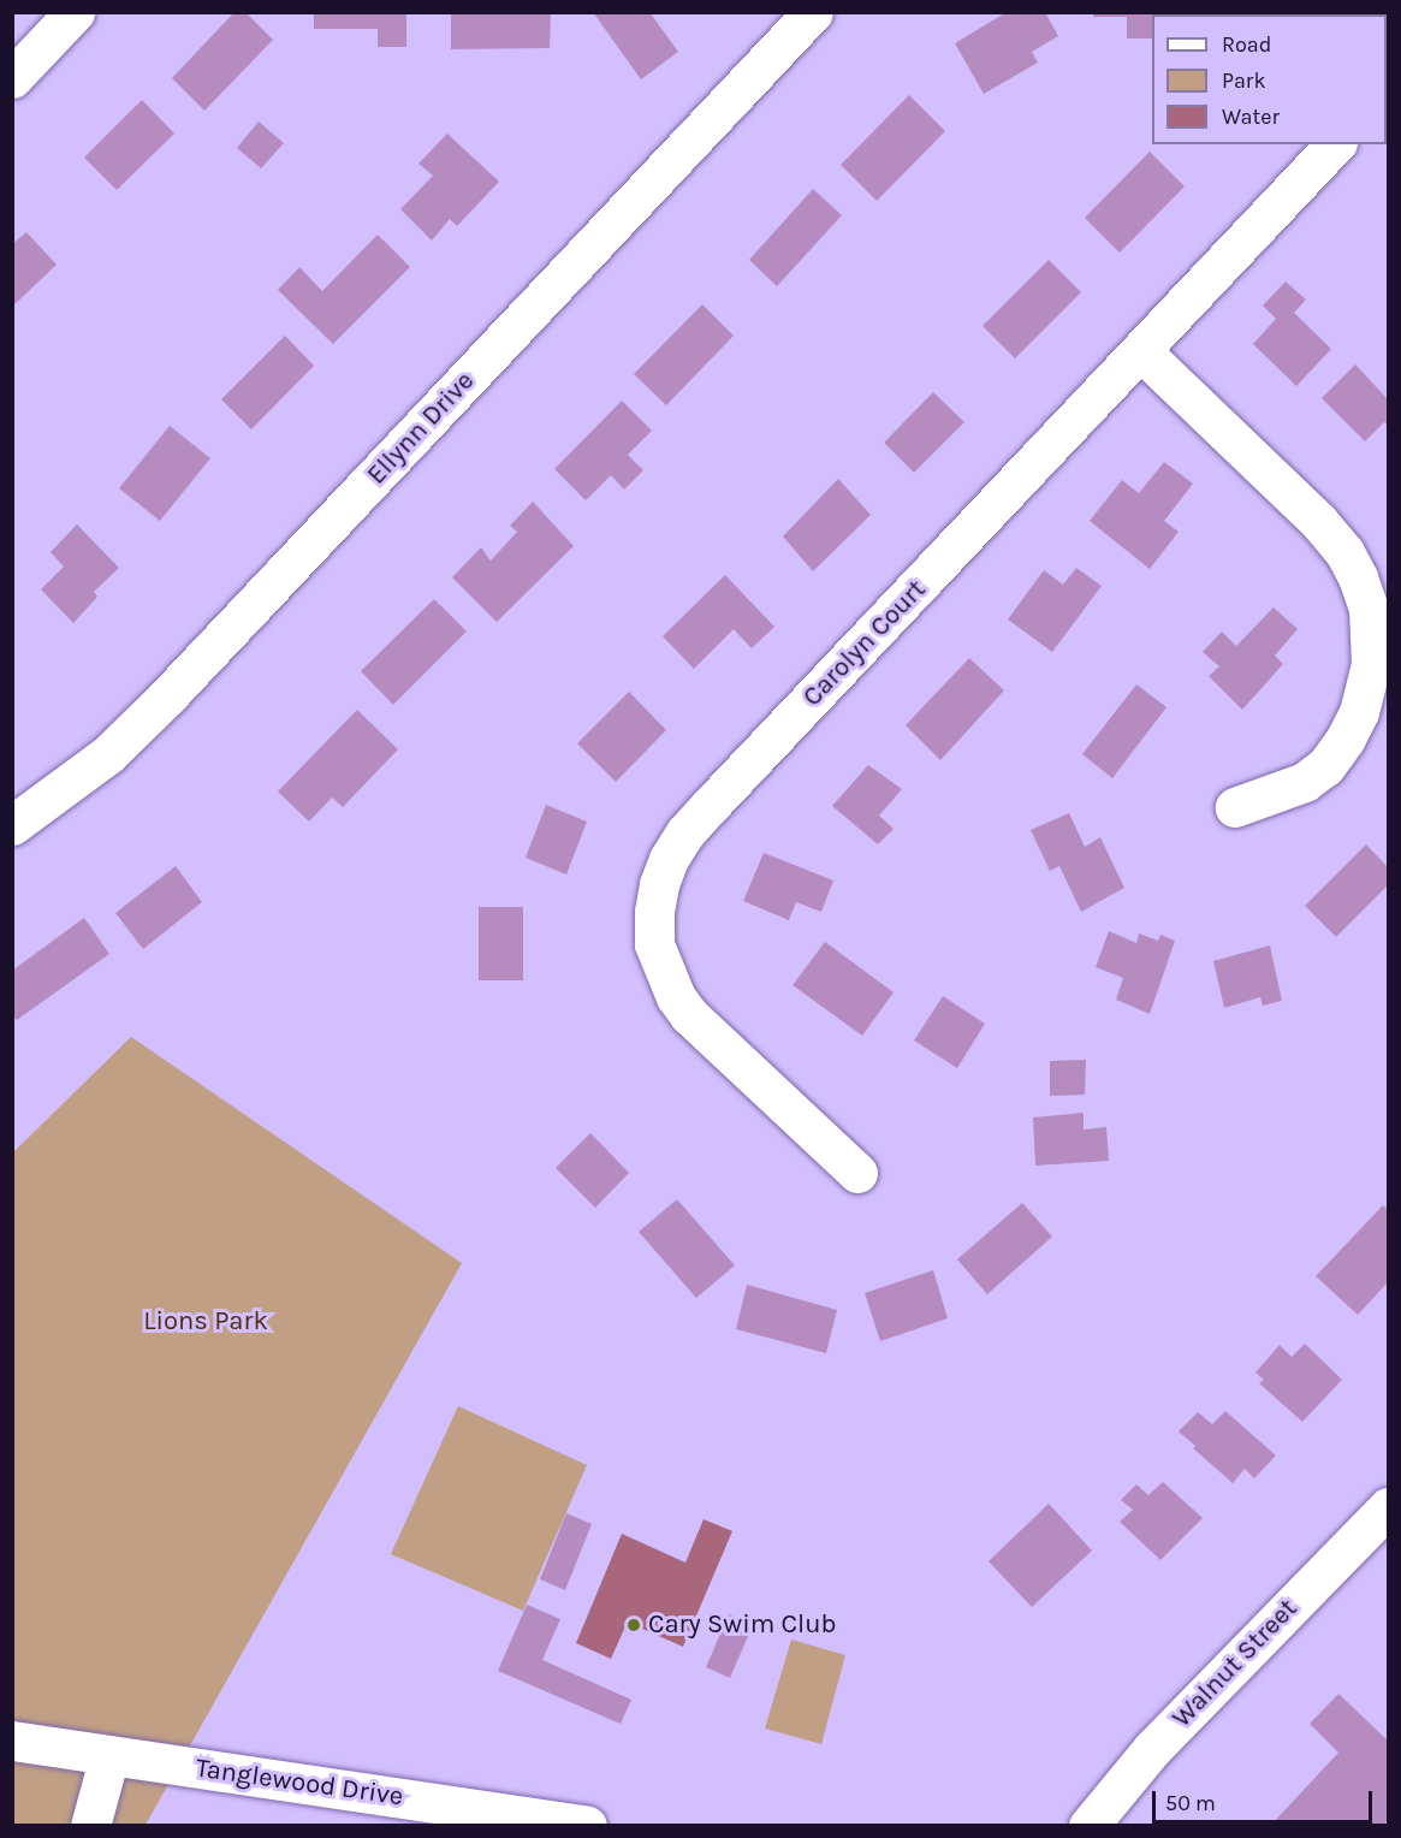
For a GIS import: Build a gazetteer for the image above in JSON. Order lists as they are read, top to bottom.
{
  "streets": {
    "street": [
      "Ellynn Drive",
      "Carolyn Court",
      "Walnut Street",
      "Tanglewood Drive"
    ]
  },
  "parks": ["Lions Park"],
  "places": ["Cary Swim Club"],
  "legend": ["Road", "Park", "Water"],
  "scale_bar": "50 m"
}
